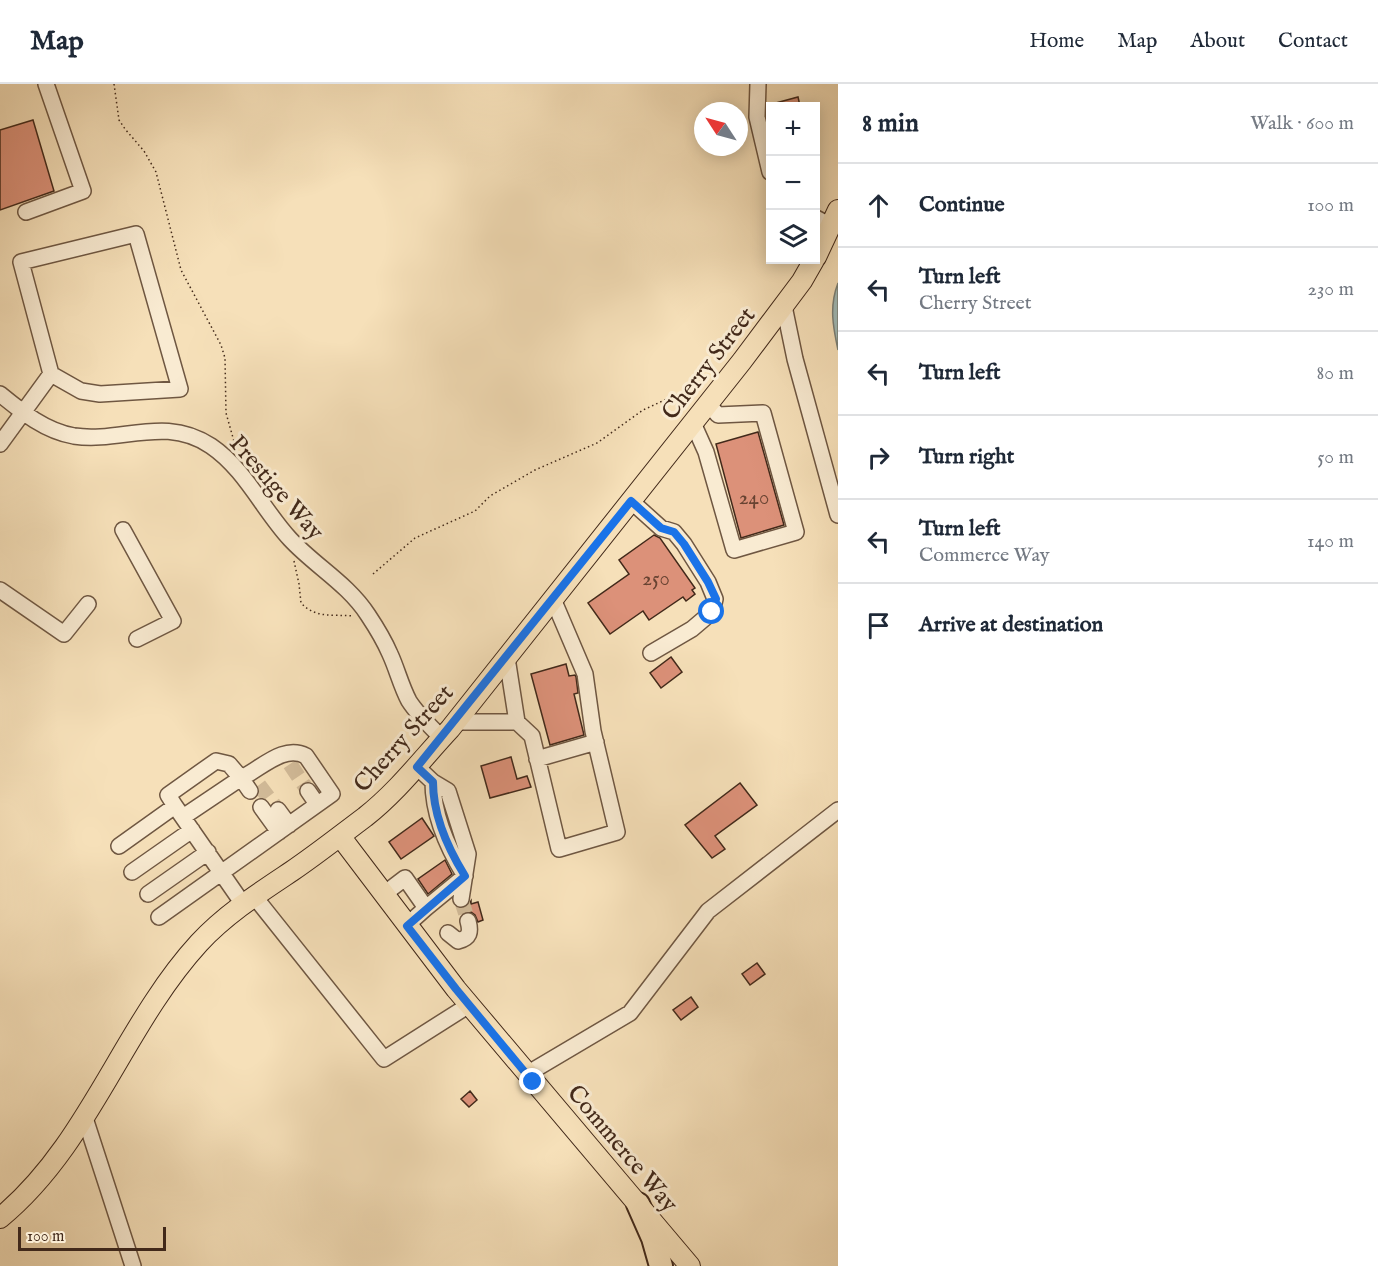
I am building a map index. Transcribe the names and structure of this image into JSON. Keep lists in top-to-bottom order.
{
  "streets": {
    "main road": ["Cherry Street", "Commerce Way"],
    "street": ["Prestige Way"]
  },
  "crossings": [
    ["Cherry Street", "Prestige Way"],
    ["Cherry Street", "Commerce Way"]
  ],
  "house_numbers": ["240", "250"],
  "scale_bar": "100 m",
  "north": "top left",
  "page": {
    "header": "Map",
    "nav": [
      "Home",
      "Map",
      "About",
      "Contact"
    ],
    "heading": ["8 min", "Walk · 600 m"],
    "map_buttons": ["+", "−"],
    "list": [
      ["Continue", "100 m"],
      ["Turn left", "Cherry Street", "230 m"],
      ["Turn left", "80 m"],
      ["Turn right", "50 m"],
      ["Turn left", "Commerce Way", "140 m"],
      "Arrive at destination"
    ],
    "scale": "100 m"
  }
}
